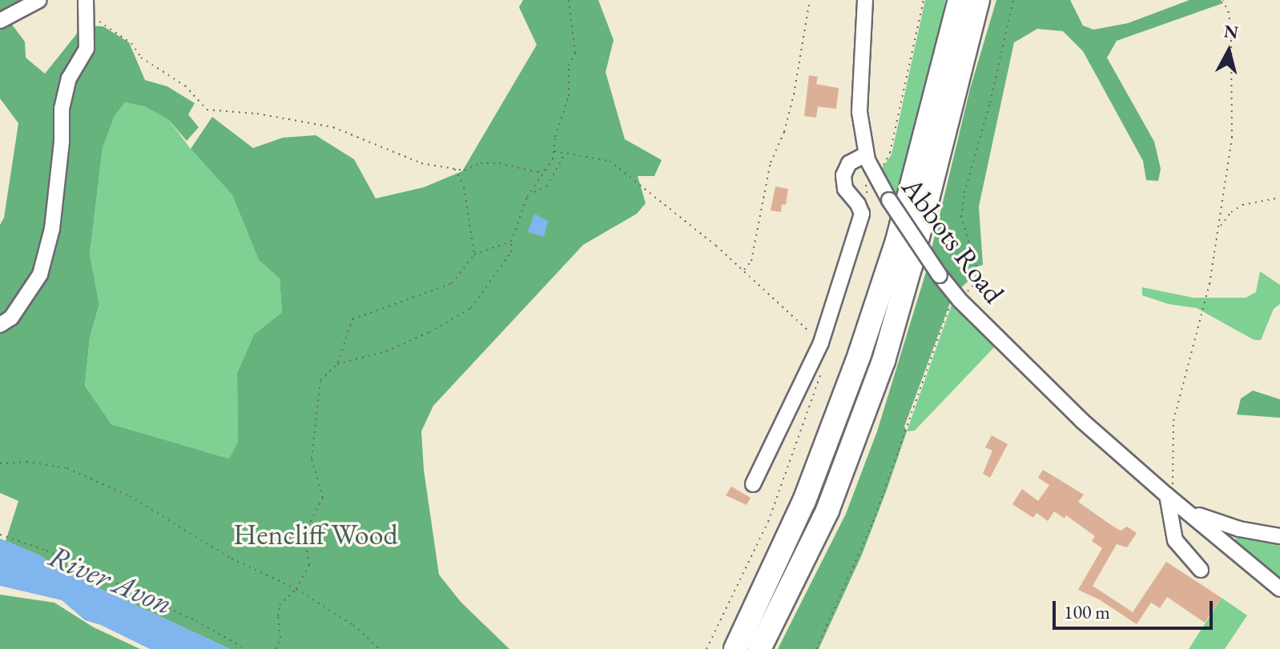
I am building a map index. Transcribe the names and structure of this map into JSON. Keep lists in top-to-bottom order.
{
  "streets": {
    "street": ["Abbots Road"]
  },
  "water": ["River Avon"],
  "parks": ["Hencliff Wood"],
  "scale_bar": "100 m",
  "north": "top"
}
